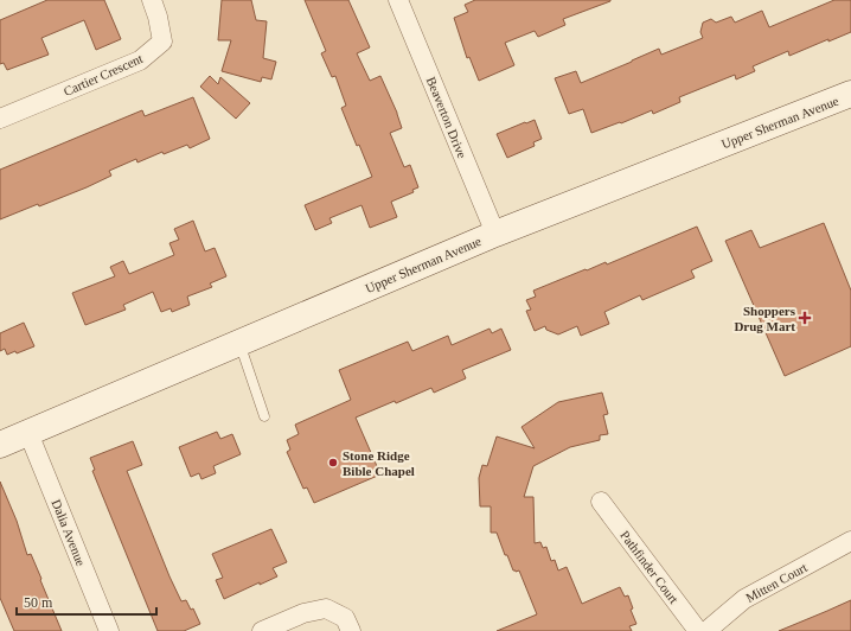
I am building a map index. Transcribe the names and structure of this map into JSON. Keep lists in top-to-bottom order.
{
  "streets": {
    "main road": ["Upper Sherman Avenue"],
    "street": [
      "Cartier Crescent",
      "Beaverton Drive",
      "Dalia Avenue",
      "Pathfinder Court",
      "Mitten Court"
    ]
  },
  "crossings": [
    ["Beaverton Drive", "Upper Sherman Avenue"],
    ["Upper Sherman Avenue", "Dalia Avenue"]
  ],
  "places": {
    "health": ["Shoppers Drug Mart"],
    "other": ["Stone Ridge Bible Chapel"]
  },
  "scale_bar": "50 m"
}
